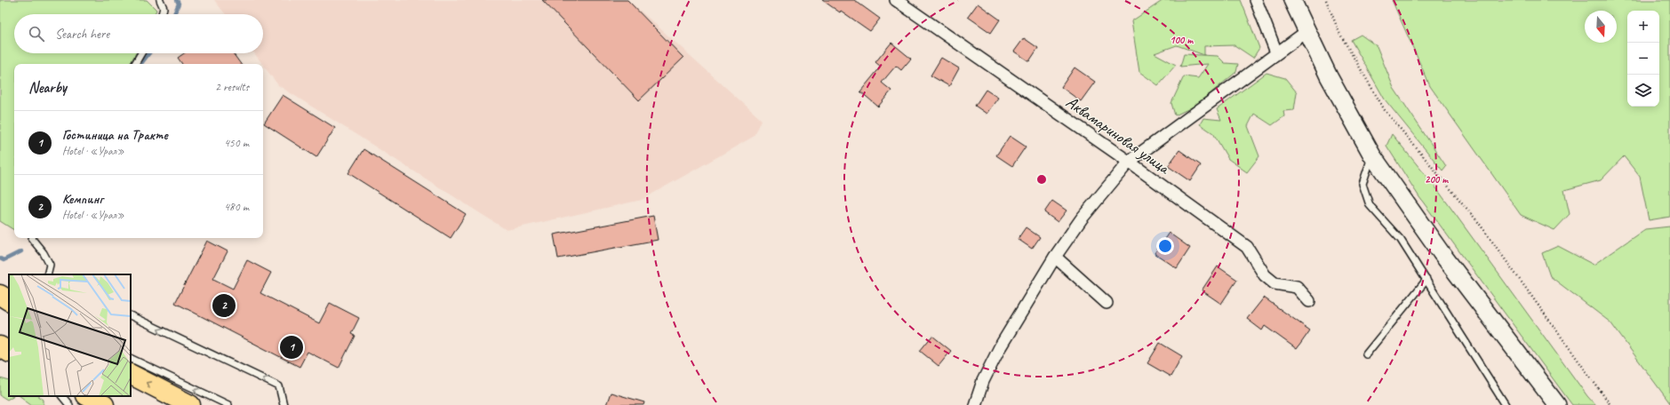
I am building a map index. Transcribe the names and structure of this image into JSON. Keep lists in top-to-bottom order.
{
  "streets": {
    "street": ["Аквамариновая улица"]
  },
  "north": "bottom",
  "page": {
    "map_buttons": ["+", "−"],
    "search": "Search here",
    "heading": ["Nearby", "2 results"],
    "list": [
      {
        "mark": "1",
        "name": "Гостиница на Тракте",
        "note": "Hotel · «Урал»",
        "value": "450 m"
      },
      {
        "mark": "2",
        "name": "Кемпинг",
        "note": "Hotel · «Урал»",
        "value": "480 m"
      }
    ],
    "pins": ["2", "1"]
  },
  "rings": ["100 m", "200 m"]
}
